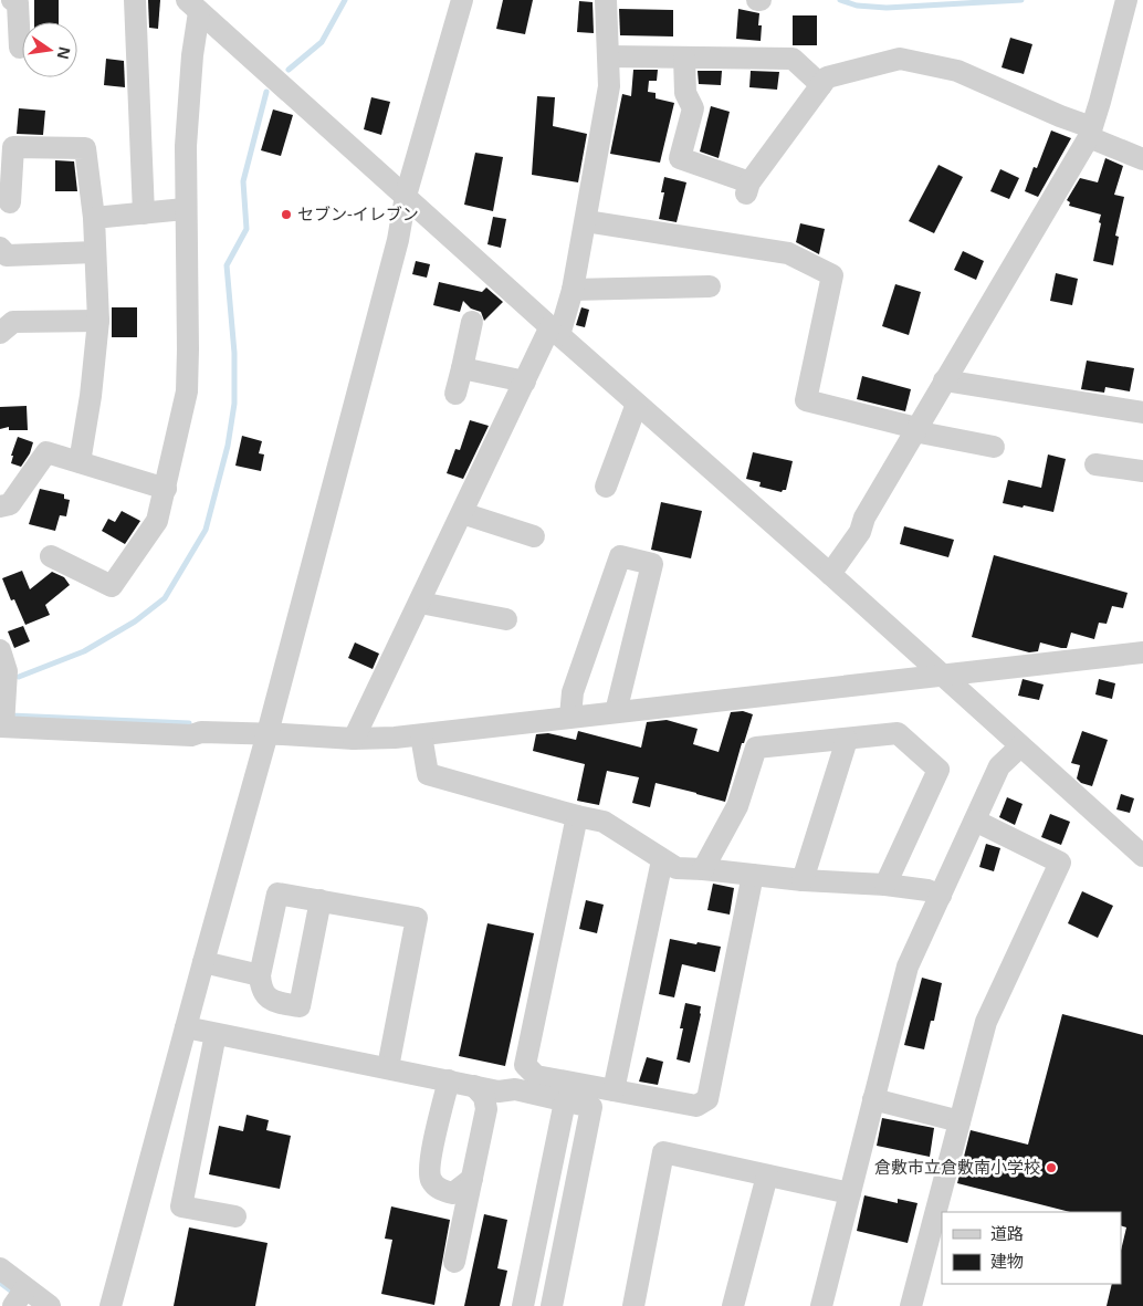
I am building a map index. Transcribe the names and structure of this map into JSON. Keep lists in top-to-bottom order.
{
  "places": ["セブン-イレブン", "倉敷市立倉敷南小学校"],
  "legend": ["道路", "建物"],
  "north": "right"
}
